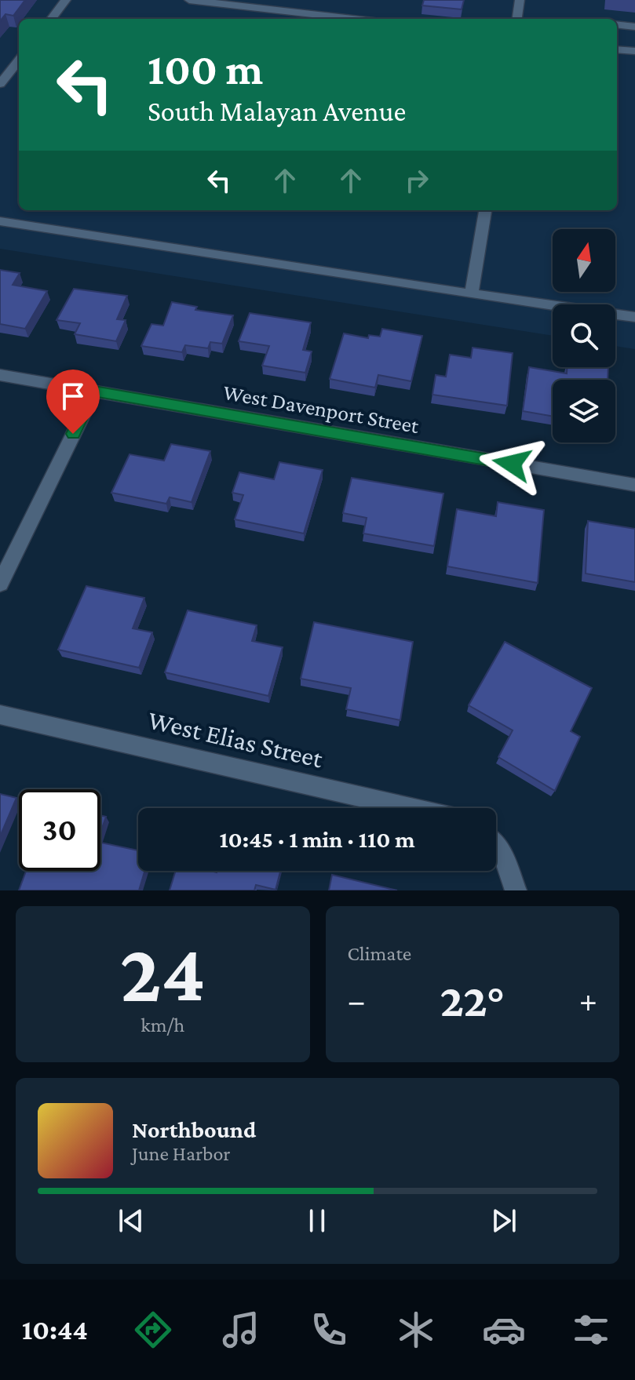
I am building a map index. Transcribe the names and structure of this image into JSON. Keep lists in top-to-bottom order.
{
  "streets": {
    "street": ["West Davenport Street", "West Elias Street"]
  },
  "north": "top",
  "page": {
    "turn": ["100 m", "South Malayan Avenue"],
    "limit": "30",
    "trip": "10:45 · 1 min · 110 m",
    "tile": [
      ["24", "km/h"],
      "Climate"
    ],
    "heat": ["−", "22°", "+"],
    "song": ["Northbound", "June Harbor"],
    "tabs": "10:44"
  }
}
